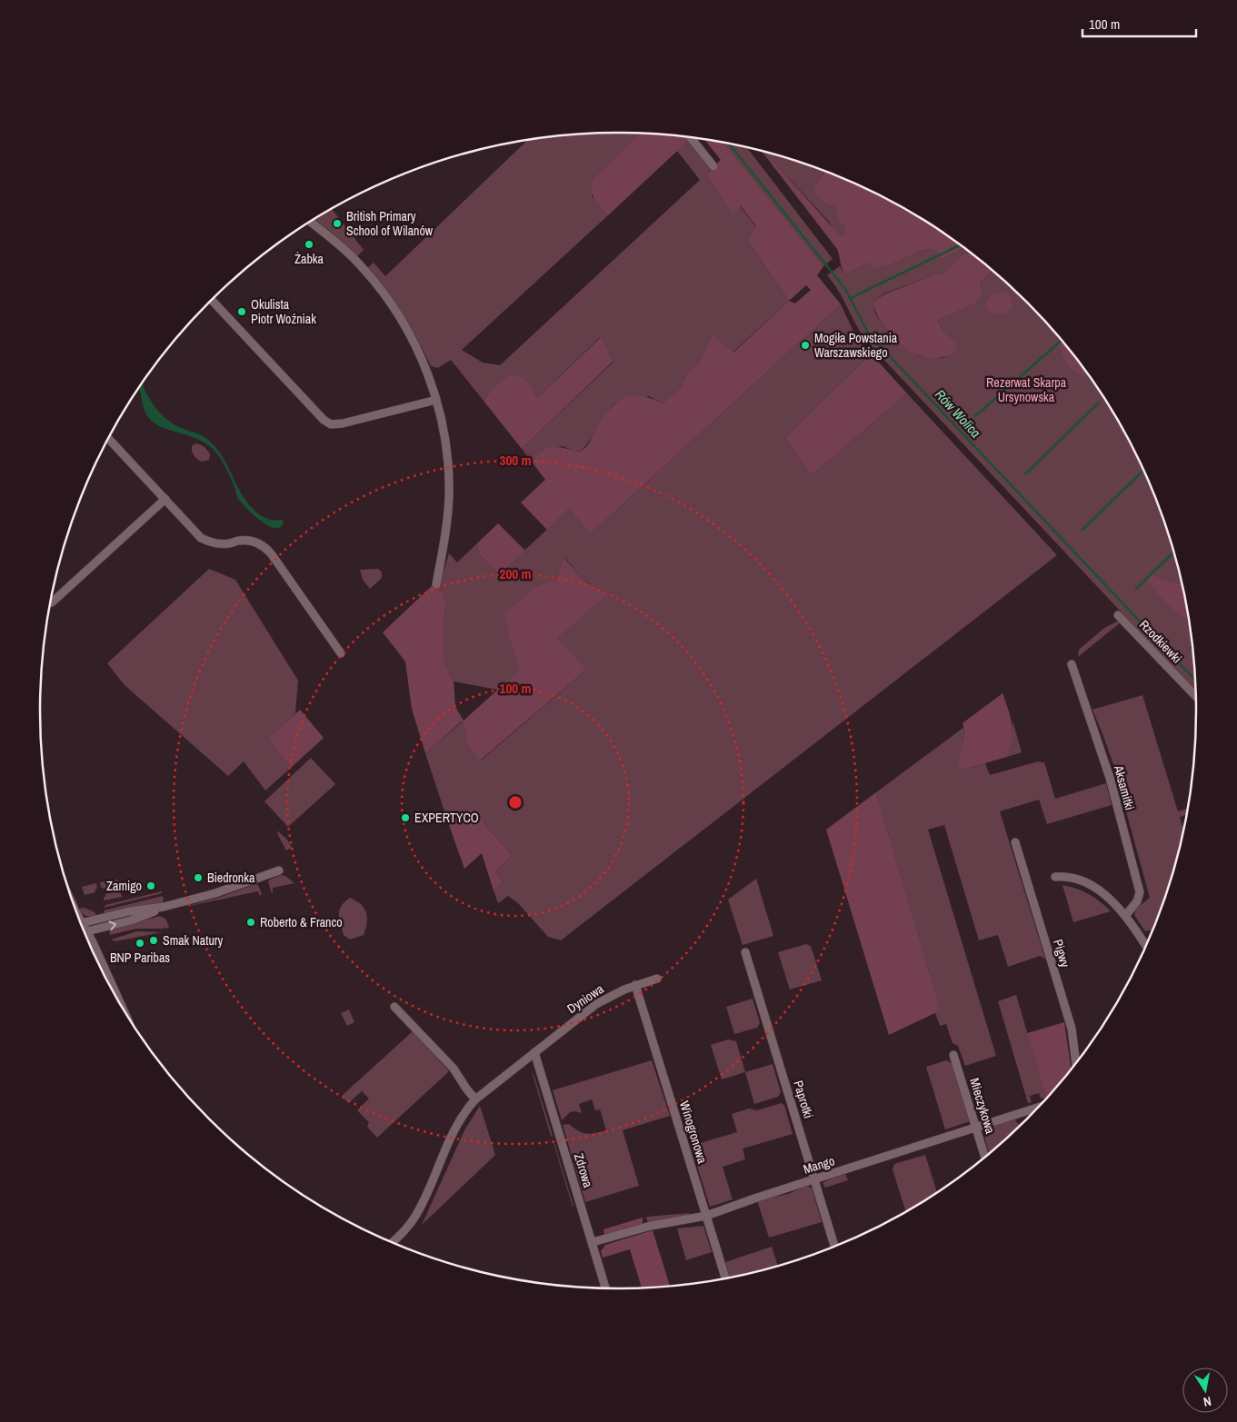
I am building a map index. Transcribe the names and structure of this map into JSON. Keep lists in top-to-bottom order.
{
  "streets": {
    "street": [
      "Rzodkiewki",
      "Aksamitki",
      "Pigwy",
      "Dyniowa",
      "Paprotki",
      "Mieczykowa",
      "Winogronowa",
      "Mango",
      "Zdrowa"
    ]
  },
  "crossings": [
    ["Dyniowa", "Winogronowa"],
    ["Dyniowa", "Zdrowa"],
    ["Paprotki", "Mango"],
    ["Mieczykowa", "Mango"],
    ["Winogronowa", "Mango"],
    ["Mango", "Zdrowa"]
  ],
  "water": ["Rów Wolica"],
  "parks": ["Rezerwat Skarpa Ursynowska"],
  "places": [
    "British Primary School of Wilanów",
    "Żabka",
    "Okulista Piotr Woźniak",
    "Mogiła Powstania Warszawskiego",
    "EXPERTYCO",
    "Biedronka",
    "Zamigo",
    "Roberto & Franco",
    "Smak Natury",
    "BNP Paribas"
  ],
  "scale_bar": "100 m",
  "north": "bottom",
  "rings": ["300 m", "200 m", "100 m"]
}
